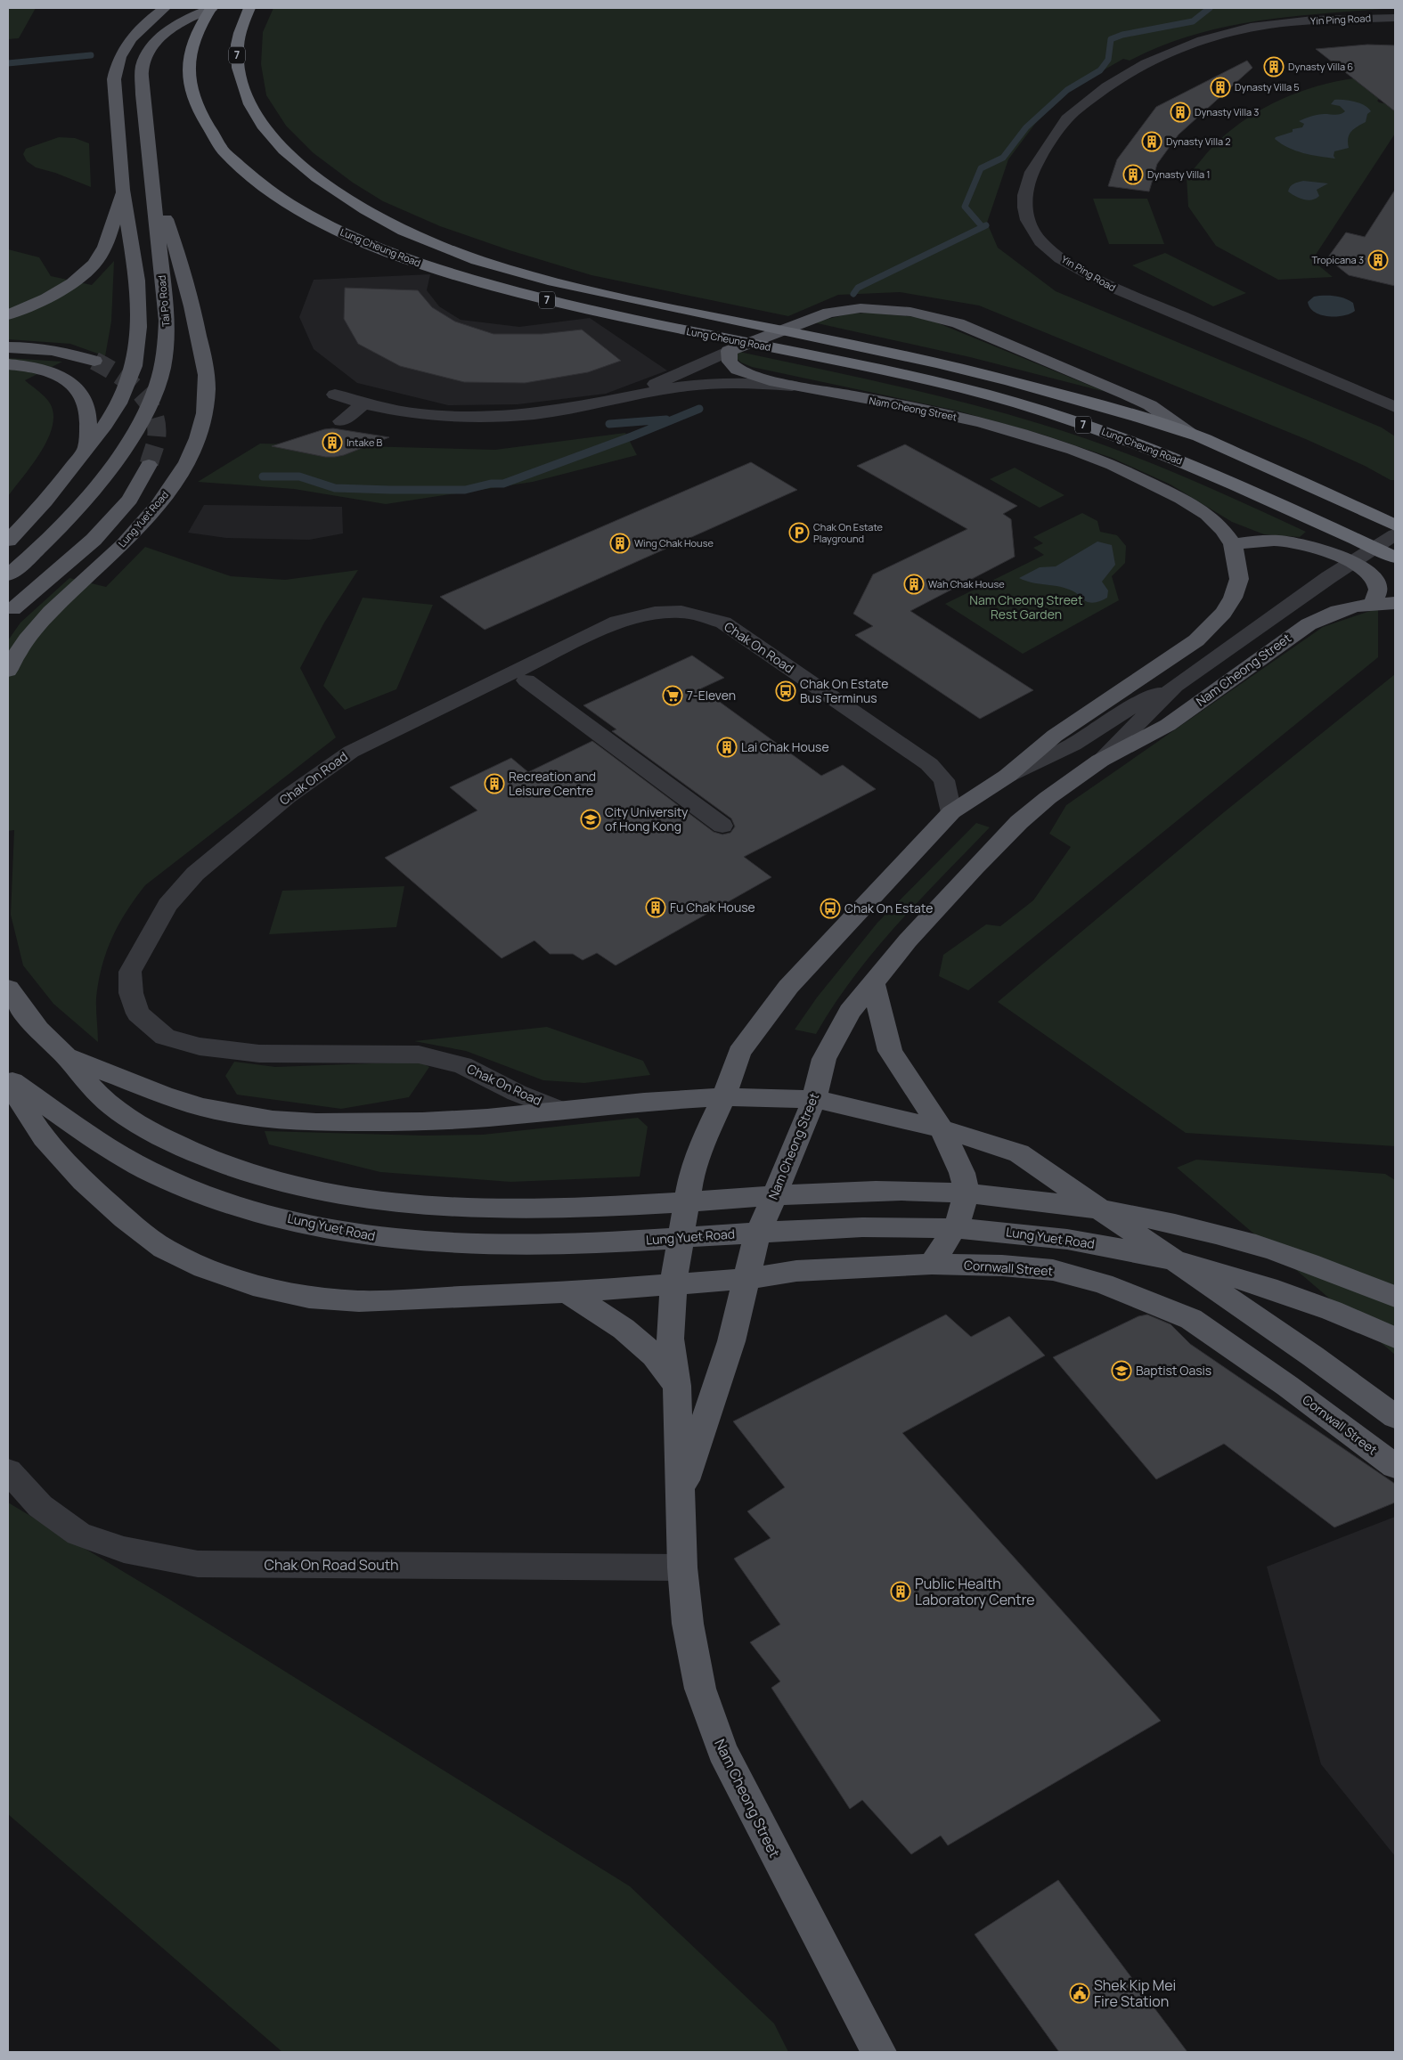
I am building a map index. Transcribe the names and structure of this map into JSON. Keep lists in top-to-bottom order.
{
  "streets": {
    "highway": ["7", "Lung Cheung Road"],
    "main road": [
      "Tai Po Road",
      "Nam Cheong Street",
      "Lung Yuet Road",
      "Cornwall Street"
    ],
    "street": ["Yin Ping Road", "Chak On Road", "Chak On Road South"]
  },
  "crossings": [
    ["Lung Cheung Road", "Tai Po Road"],
    ["Lung Cheung Road", "Nam Cheong Street"],
    ["Tai Po Road", "Lung Yuet Road"],
    ["Nam Cheong Street", "Lung Yuet Road"],
    ["Nam Cheong Street", "Chak On Road"],
    ["Nam Cheong Street", "Cornwall Street"],
    ["Nam Cheong Street", "Chak On Road South"],
    ["Lung Yuet Road", "Cornwall Street"]
  ],
  "parks": ["Nam Cheong Street Rest Garden"],
  "places": {
    "building": [
      "Dynasty Villa 6",
      "Dynasty Villa 5",
      "Dynasty Villa 3",
      "Dynasty Villa 2",
      "Dynasty Villa 1",
      "Tropicana 3",
      "Intake B",
      "Wing Chak House",
      "Wah Chak House",
      "Lai Chak House",
      "Recreation and Leisure Centre",
      "Fu Chak House",
      "Public Health Laboratory Centre"
    ],
    "parking": ["Chak On Estate Playground"],
    "bus stop": ["Chak On Estate Bus Terminus", "Chak On Estate"],
    "supermarket": ["7-Eleven"],
    "school or university": ["City University of Hong Kong", "Baptist Oasis"],
    "public building": ["Shek Kip Mei Fire Station"]
  }
}
